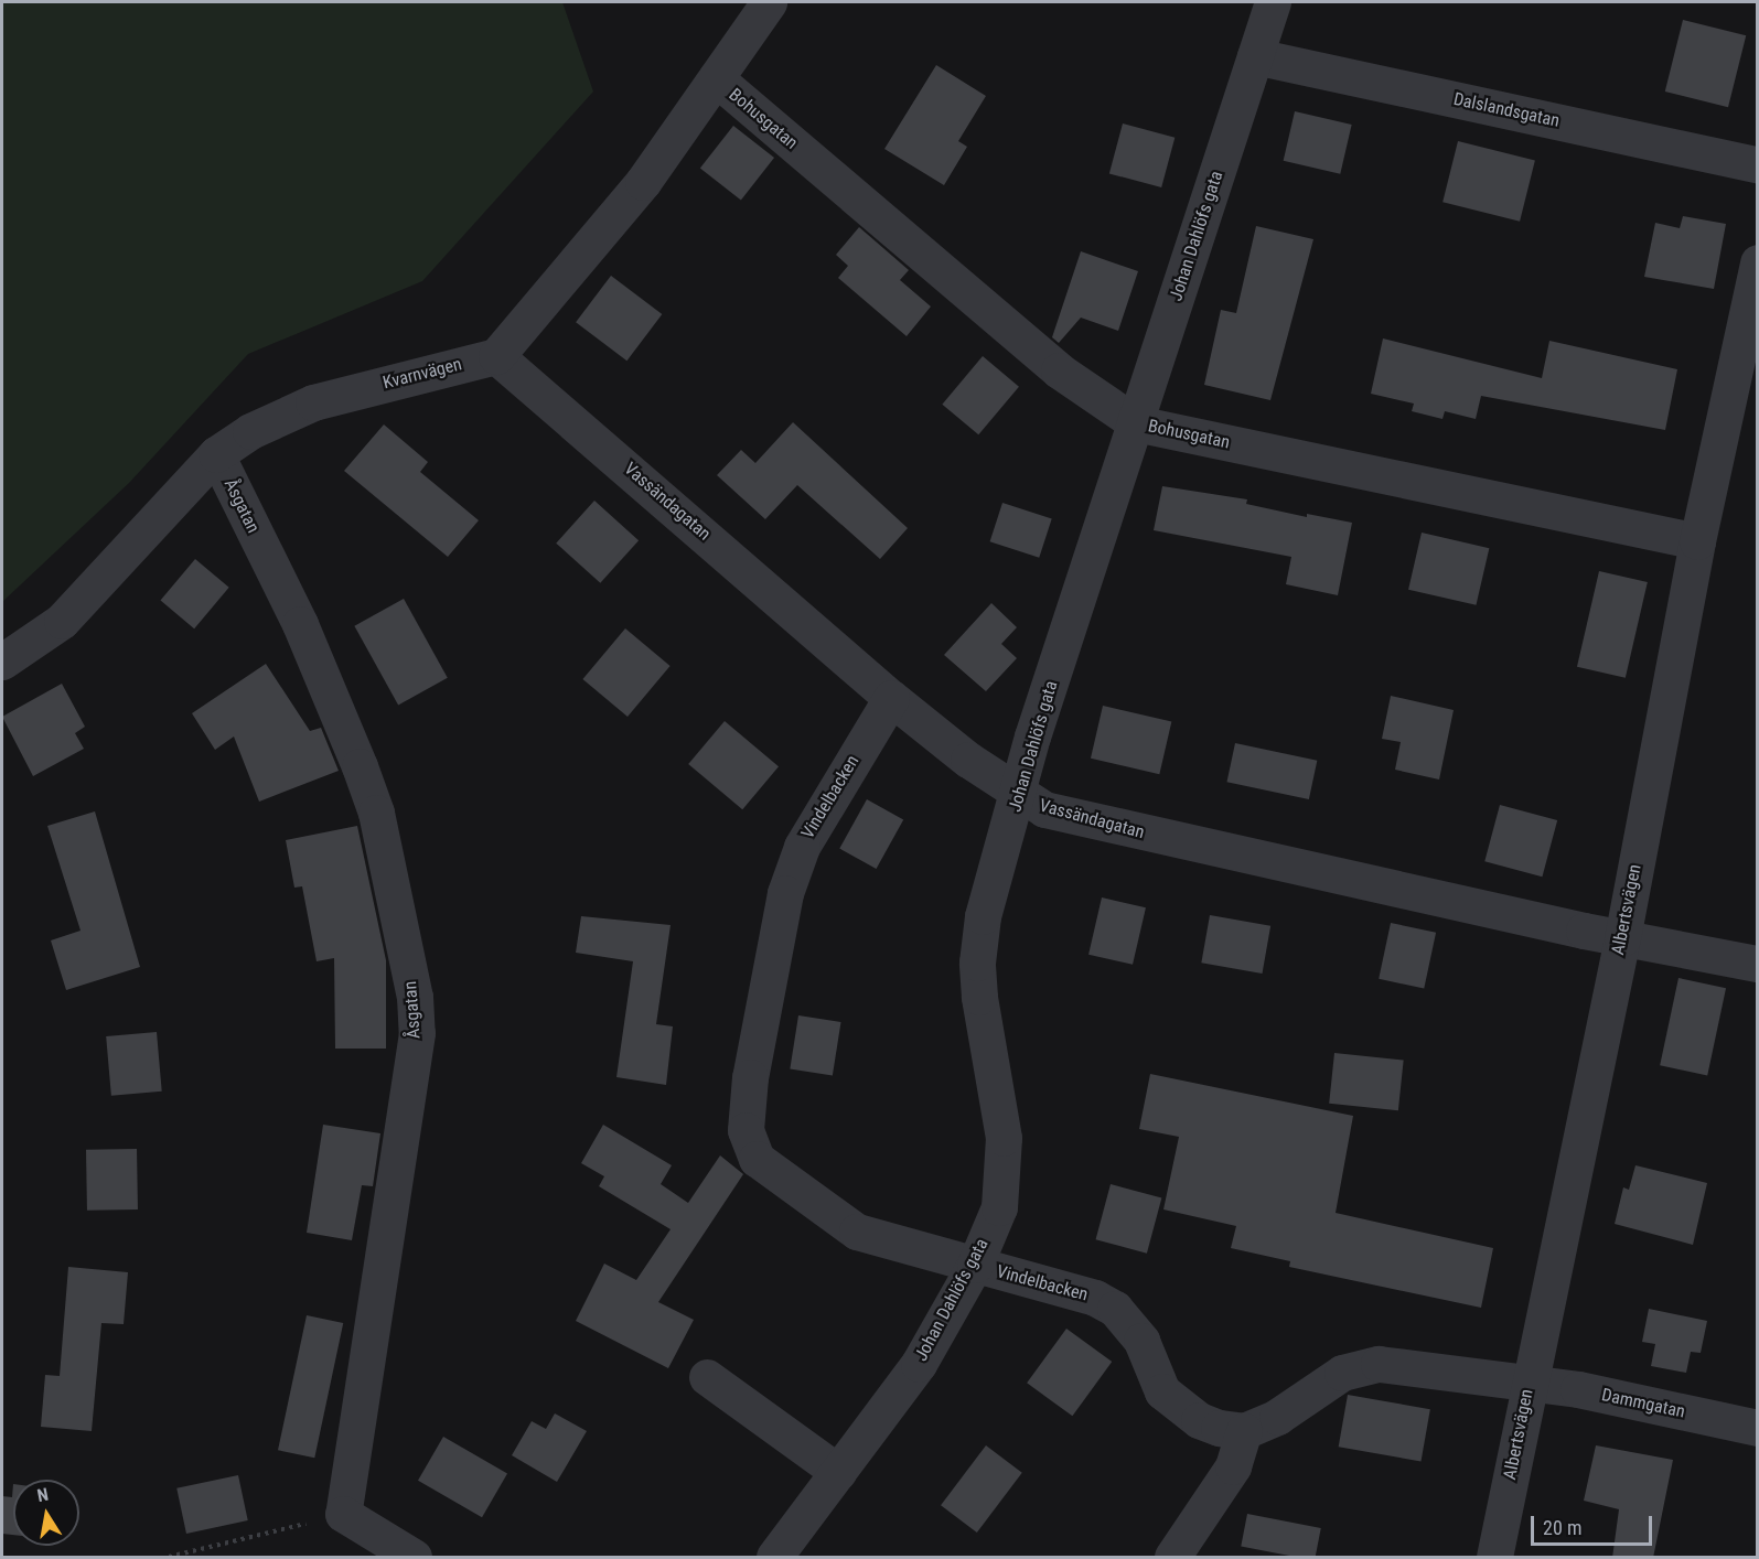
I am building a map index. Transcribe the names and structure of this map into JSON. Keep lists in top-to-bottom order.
{
  "streets": {
    "street": [
      "Dalslandsgatan",
      "Bohusgatan",
      "Johan Dahlöfs gata",
      "Kvarnvägen",
      "Vassändagatan",
      "Åsgatan",
      "Vindelbacken",
      "Albertsvägen",
      "Dammgatan"
    ]
  },
  "crossings": [
    ["Dalslandsgatan", "Johan Dahlöfs gata"],
    ["Bohusgatan", "Johan Dahlöfs gata"],
    ["Bohusgatan", "Albertsvägen"],
    ["Johan Dahlöfs gata", "Vassändagatan"],
    ["Johan Dahlöfs gata", "Vindelbacken"],
    ["Kvarnvägen", "Vassändagatan"],
    ["Kvarnvägen", "Åsgatan"],
    ["Vassändagatan", "Vindelbacken"],
    ["Vassändagatan", "Albertsvägen"],
    ["Albertsvägen", "Dammgatan"]
  ],
  "scale_bar": "20 m",
  "north": "top"
}
